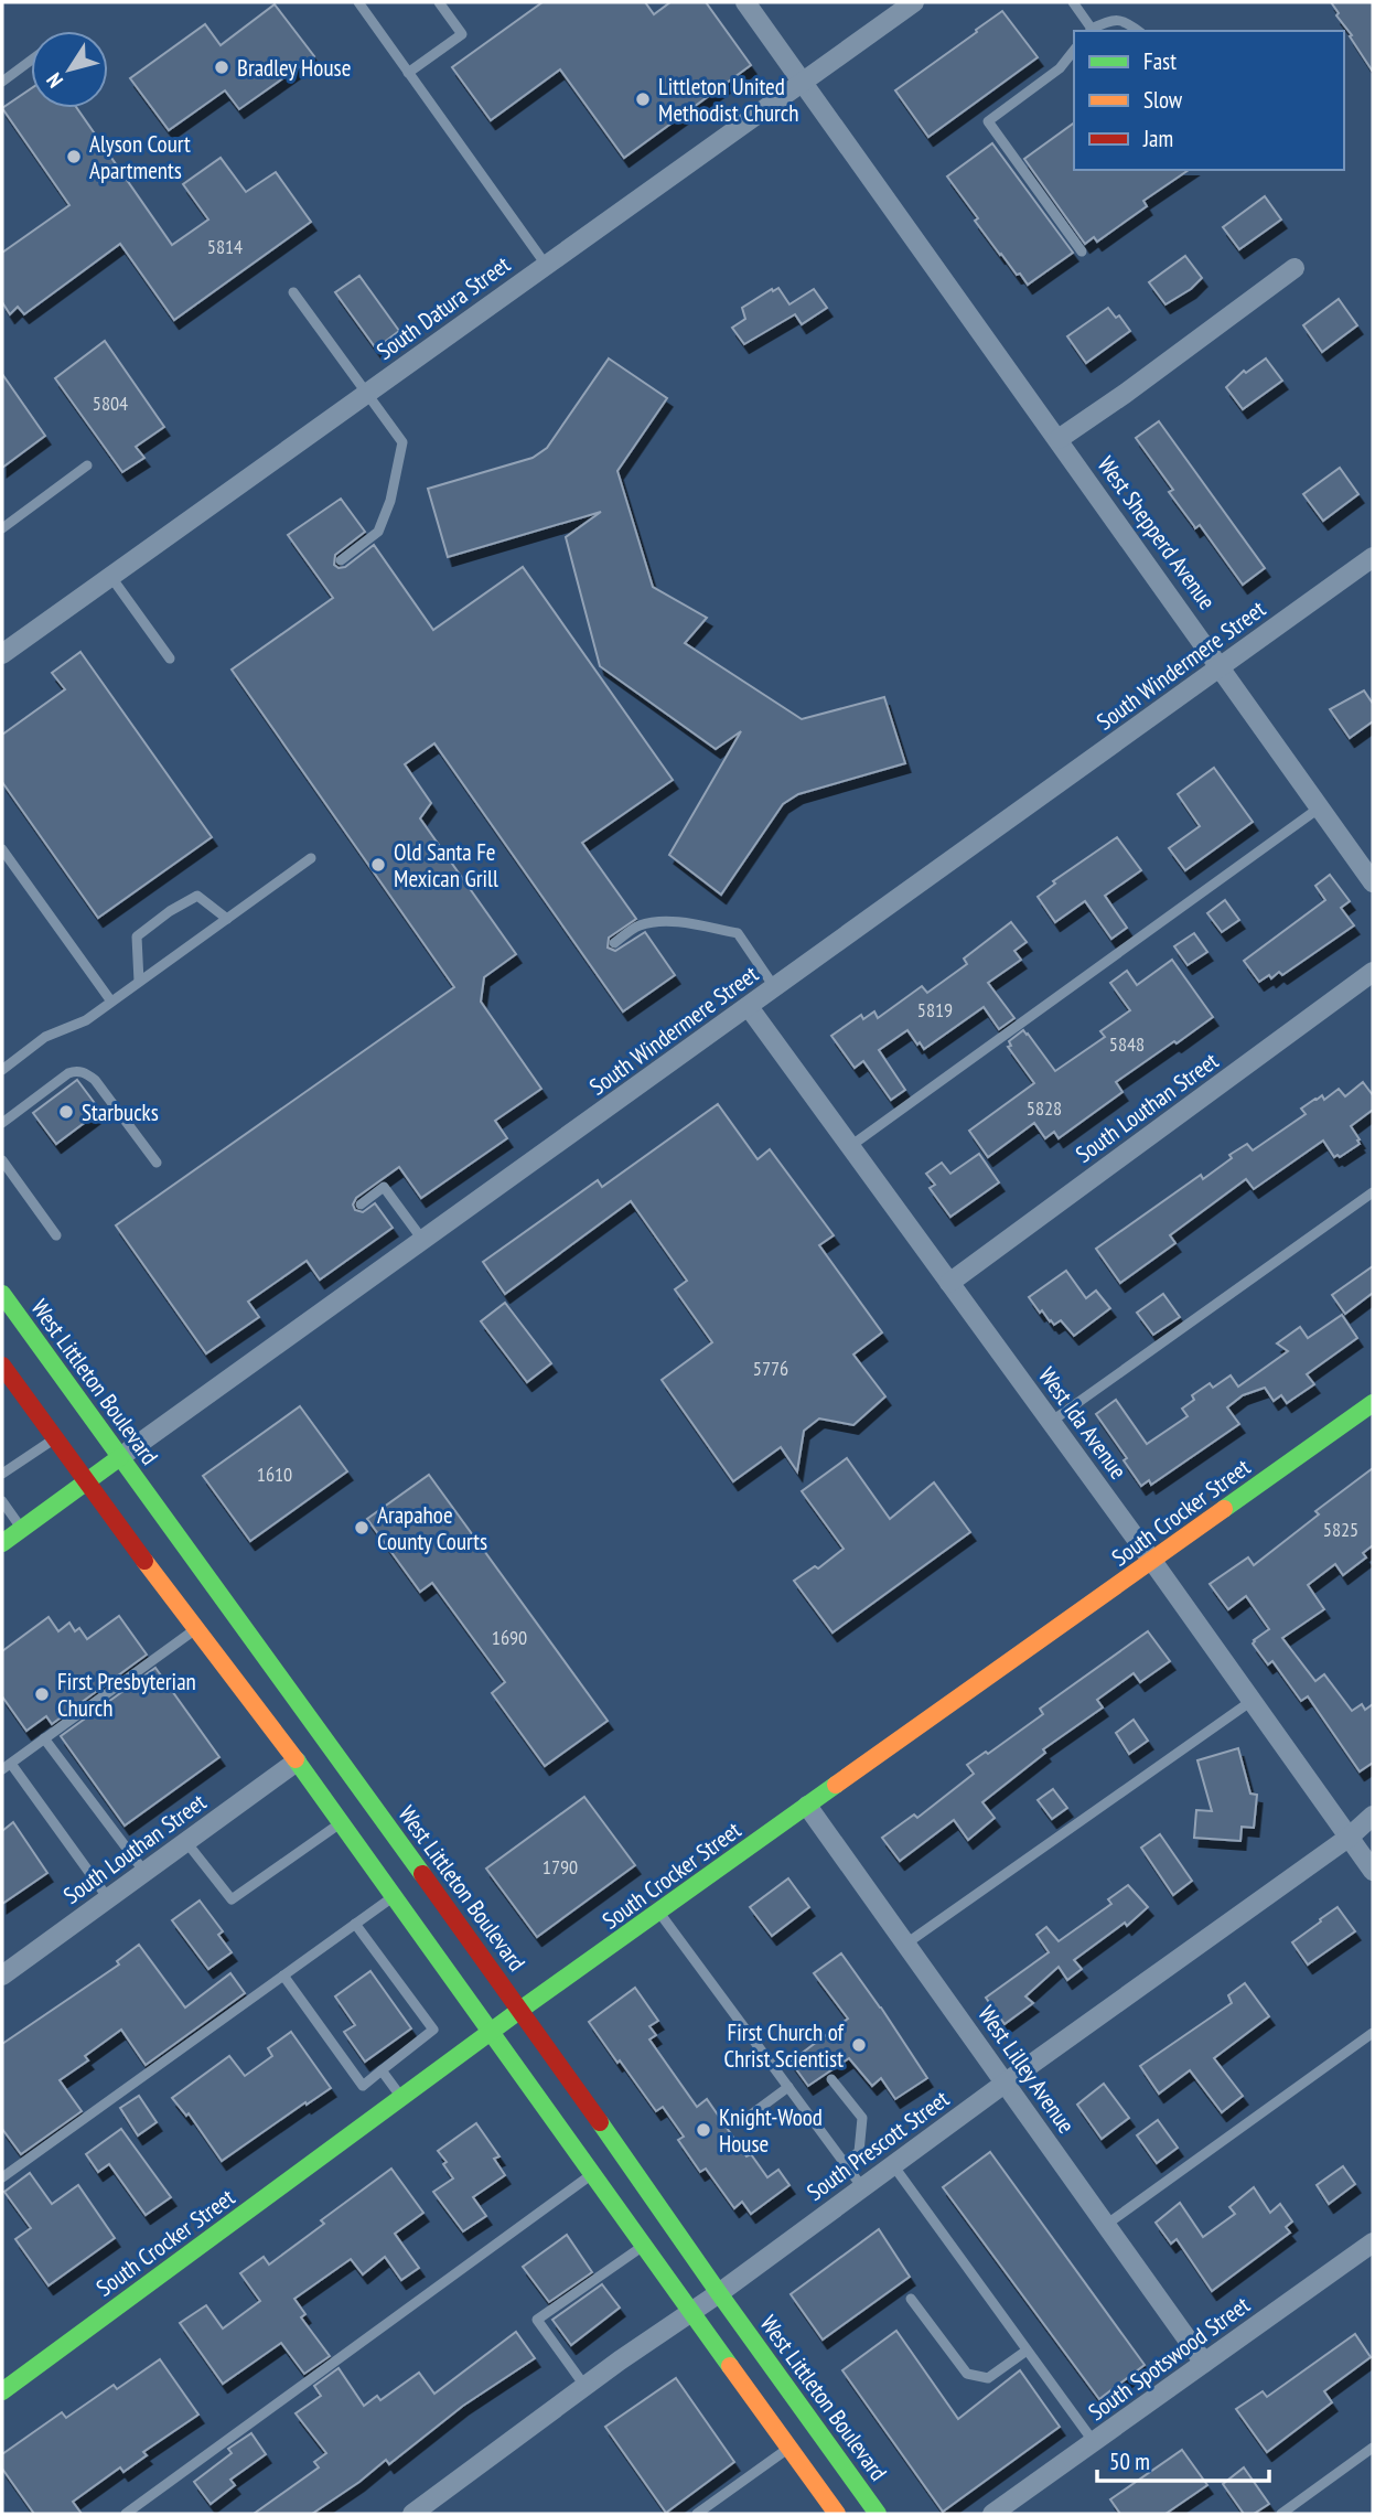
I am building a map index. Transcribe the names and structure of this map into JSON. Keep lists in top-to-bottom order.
{
  "streets": {
    "main road": ["South Windermere Street", "West Littleton Boulevard", "South Crocker Street"],
    "street": [
      "South Datura Street",
      "West Shepperd Avenue",
      "South Louthan Street",
      "West Ida Avenue",
      "West Lilley Avenue",
      "South Prescott Street",
      "South Spotswood Street"
    ]
  },
  "crossings": [
    ["South Datura Street", "West Shepperd Avenue"],
    ["West Shepperd Avenue", "South Windermere Street"],
    ["South Windermere Street", "West Littleton Boulevard"],
    ["South Windermere Street", "West Ida Avenue"],
    ["South Louthan Street", "West Ida Avenue"],
    ["West Littleton Boulevard", "South Crocker Street"],
    ["West Littleton Boulevard", "South Prescott Street"],
    ["West Ida Avenue", "South Crocker Street"],
    ["West Ida Avenue", "South Prescott Street"],
    ["South Crocker Street", "West Lilley Avenue"],
    ["West Lilley Avenue", "South Prescott Street"],
    ["West Lilley Avenue", "South Spotswood Street"]
  ],
  "places": [
    "Bradley House",
    "Littleton United Methodist Church",
    "Alyson Court Apartments",
    "Old Santa Fe Mexican Grill",
    "Starbucks",
    "Arapahoe County Courts",
    "First Presbyterian Church",
    "First Church of Christ Scientist",
    "Knight-Wood House"
  ],
  "house_numbers": [
    "5814",
    "5804",
    "5819",
    "5848",
    "5828",
    "5776",
    "1610",
    "5825",
    "1690",
    "1790"
  ],
  "legend": ["Fast", "Slow", "Jam"],
  "scale_bar": "50 m",
  "north": "bottom left"
}
